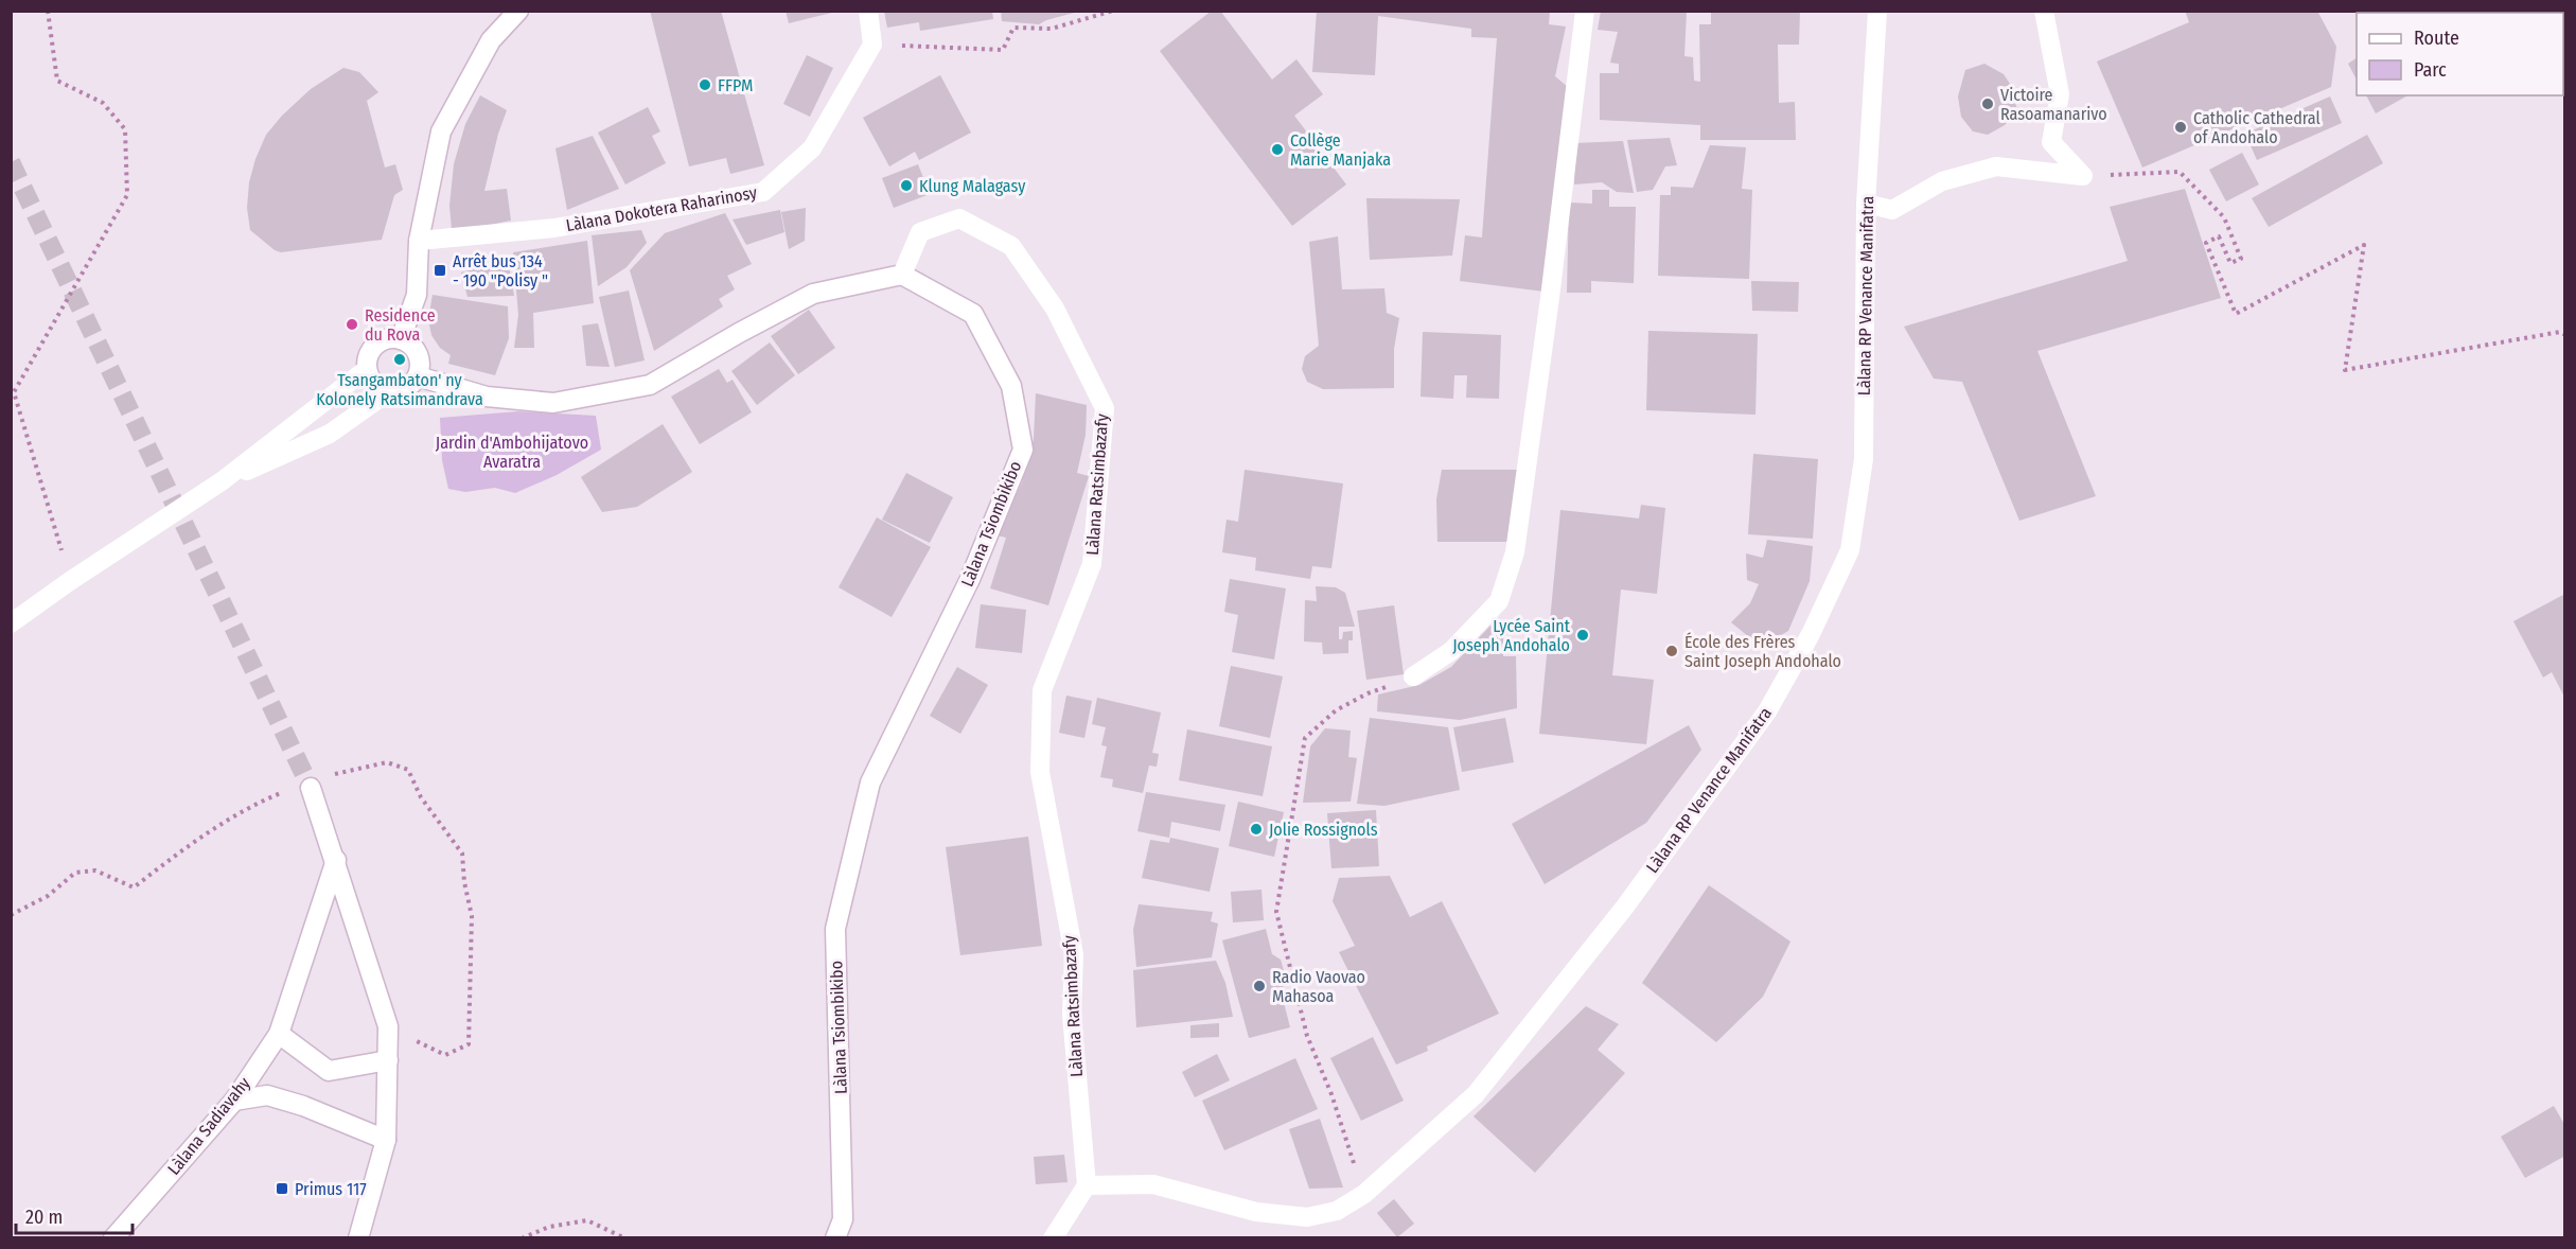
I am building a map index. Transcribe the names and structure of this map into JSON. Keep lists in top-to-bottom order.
{
  "streets": {
    "street": [
      "Làlana Dokotera Raharinosy",
      "Làlana RP Venance Manifatra",
      "Làlana Ratsimbazafy",
      "Làlana Tsiombikibo",
      "Làlana Sadiavahy"
    ]
  },
  "crossings": [
    ["Làlana RP Venance Manifatra", "Làlana Ratsimbazafy"],
    ["Làlana Ratsimbazafy", "Làlana Tsiombikibo"]
  ],
  "parks": ["Jardin d'Ambohijatovo Avaratra"],
  "places": {
    "other": [
      "FFPM",
      "Victoire Rasoamanarivo",
      "Catholic Cathedral of Andohalo",
      "Collège Marie Manjaka",
      "Klung Malagasy",
      "Residence du Rova",
      "Tsangambaton' ny Kolonely Ratsimandrava",
      "Lycée Saint Joseph Andohalo",
      "École des Frères Saint Joseph Andohalo",
      "Jolie Rossignols",
      "Radio Vaovao Mahasoa"
    ],
    "transit": ["Arrêt bus 134 - 190 \"Polisy \"", "Primus 117"]
  },
  "legend": ["Route", "Parc"],
  "scale_bar": "20 m"
}
